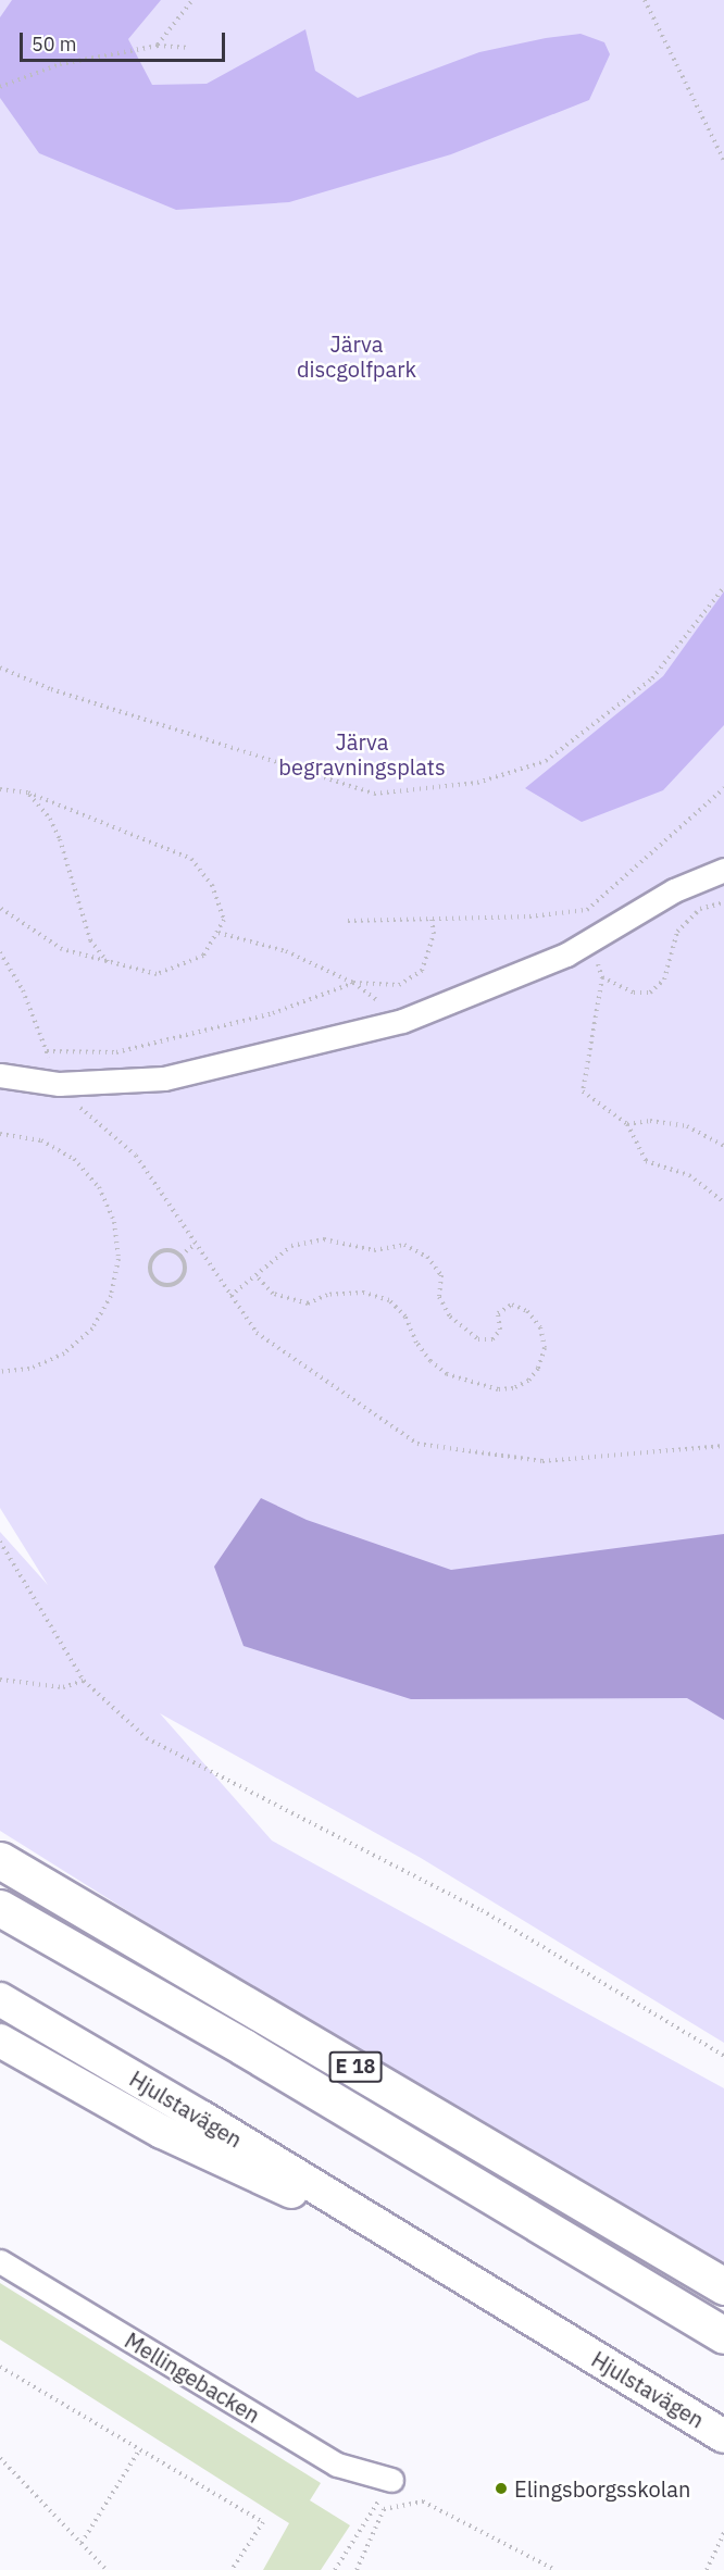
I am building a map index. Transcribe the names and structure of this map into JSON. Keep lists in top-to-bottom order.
{
  "streets": {
    "highway": ["E 18"],
    "main road": ["Hjulstavägen"],
    "street": ["Mellingebacken"]
  },
  "parks": ["Järva discgolfpark", "Järva begravningsplats"],
  "places": ["Elingsborgsskolan"],
  "scale_bar": "50 m"
}
